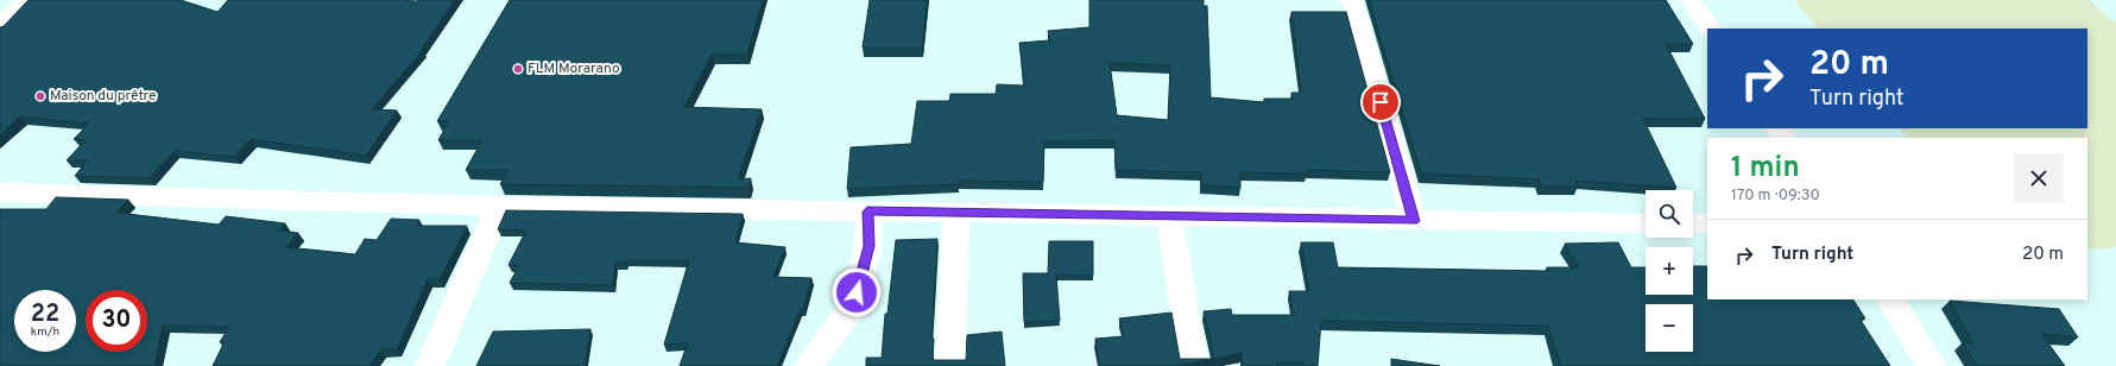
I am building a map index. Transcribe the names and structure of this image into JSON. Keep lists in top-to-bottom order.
{
  "places": ["FLM Morarano", "Maison du prêtre"],
  "page": {
    "turn": ["20 m", "Turn right"],
    "heading": ["1 min", "170 m · 09:30"],
    "map_buttons": ["+", "−"],
    "list": [
      {
        "name": "Turn right",
        "value": "20 m"
      }
    ],
    "speed": "22 km/h",
    "limit": "30"
  }
}
